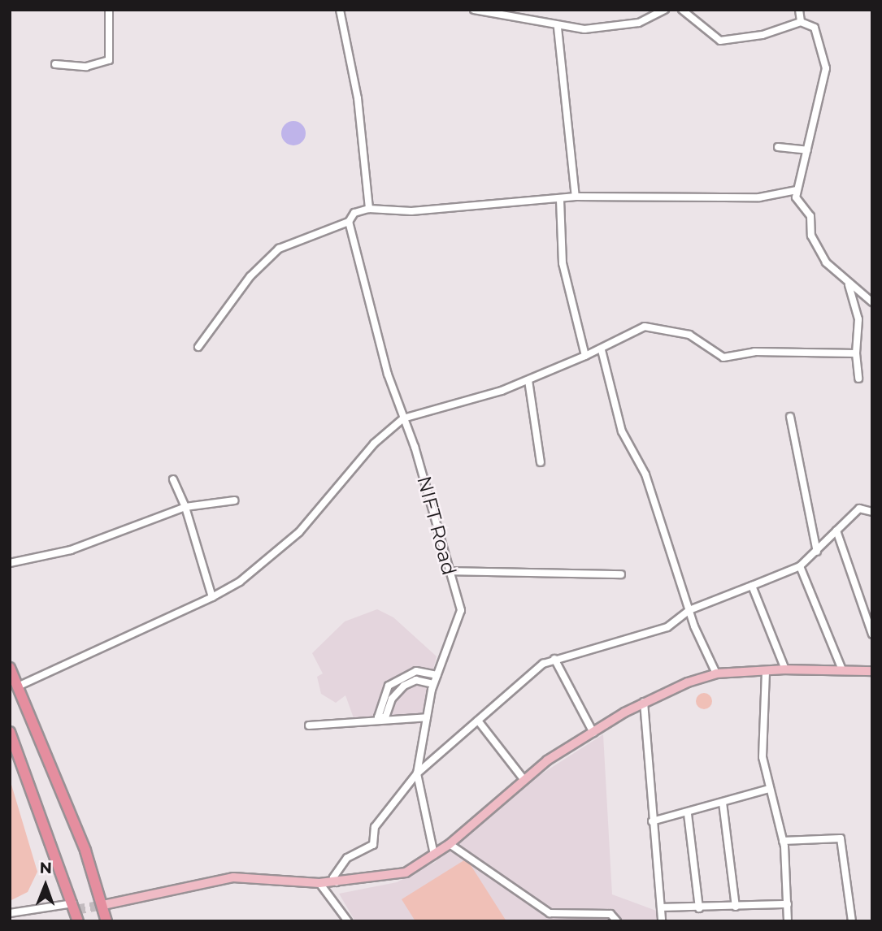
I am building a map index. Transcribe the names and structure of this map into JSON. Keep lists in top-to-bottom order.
{
  "streets": {
    "street": ["NIFT Road"]
  },
  "north": "top"
}
